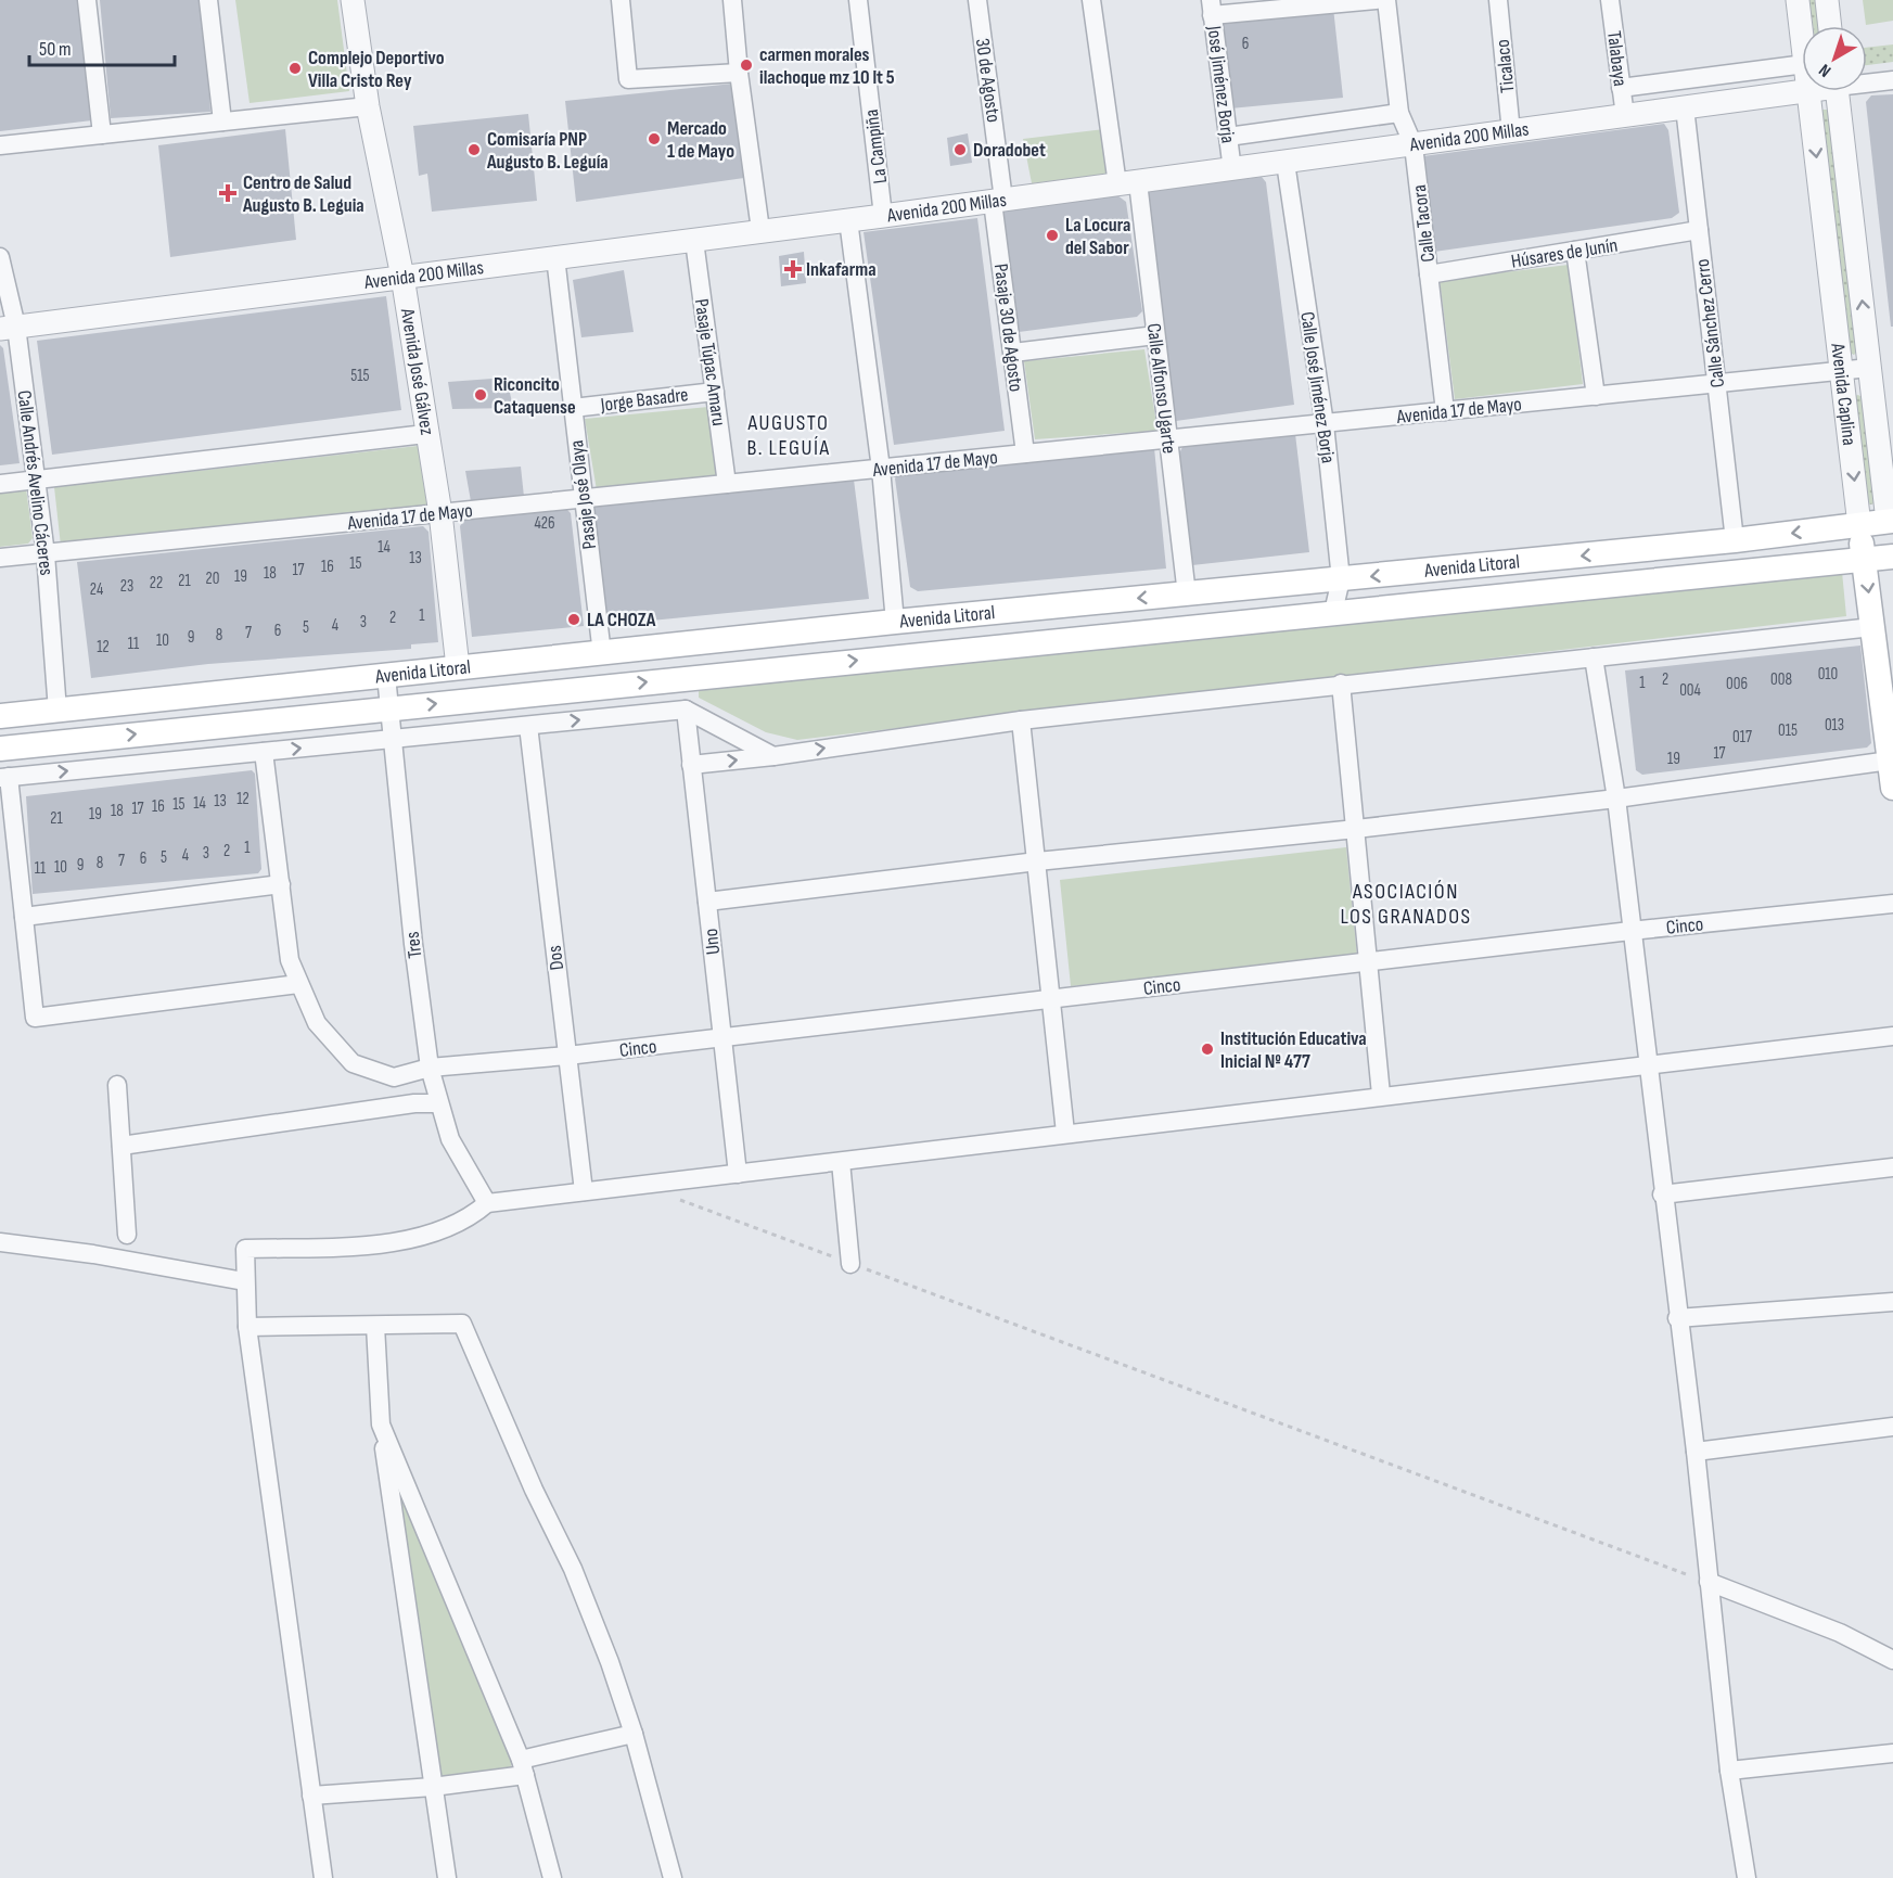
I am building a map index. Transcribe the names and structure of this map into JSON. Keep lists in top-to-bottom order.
{
  "streets": {
    "main road": ["Avenida Caplina", "Avenida Litoral"],
    "street": [
      "Talabaya",
      "Ticalaco",
      "30 de Agosto",
      "José Jiménez Borja",
      "Avenida 200 Millas",
      "La Campiña",
      "Calle Tacora",
      "Húsares de Junín",
      "Calle Sánchez Cerro",
      "Pasaje 30 de Agosto",
      "Pasaje Túpac Amaru",
      "Avenida José Gálvez",
      "Calle José Jiménez Borja",
      "Calle Alfonso Ugarte",
      "Jorge Basadre",
      "Avenida 17 de Mayo",
      "Calle Andrés Avelino Cáceres",
      "Pasaje José Olaya",
      "Cinco",
      "Uno",
      "Tres",
      "Dos"
    ]
  },
  "crossings": [
    ["Talabaya", "Avenida 200 Millas"],
    ["Ticalaco", "Avenida 200 Millas"],
    ["30 de Agosto", "Avenida 200 Millas"],
    ["30 de Agosto", "Pasaje 30 de Agosto"],
    ["José Jiménez Borja", "Avenida 200 Millas"],
    ["Avenida 200 Millas", "La Campiña"],
    ["Avenida 200 Millas", "Calle Tacora"],
    ["Avenida 200 Millas", "Calle Sánchez Cerro"],
    ["Avenida 200 Millas", "Pasaje 30 de Agosto"],
    ["Avenida 200 Millas", "Pasaje Túpac Amaru"],
    ["Avenida 200 Millas", "Avenida José Gálvez"],
    ["Avenida 200 Millas", "Calle José Jiménez Borja"],
    ["Avenida 200 Millas", "Calle Alfonso Ugarte"],
    ["Avenida 200 Millas", "Calle Andrés Avelino Cáceres"],
    ["Avenida 200 Millas", "Pasaje José Olaya"],
    ["Calle Tacora", "Húsares de Junín"],
    ["Calle Tacora", "Avenida 17 de Mayo"],
    ["Húsares de Junín", "Calle Sánchez Cerro"],
    ["Calle Sánchez Cerro", "Avenida 17 de Mayo"],
    ["Calle Sánchez Cerro", "Avenida Litoral"],
    ["Pasaje 30 de Agosto", "Avenida 17 de Mayo"],
    ["Pasaje Túpac Amaru", "Jorge Basadre"],
    ["Pasaje Túpac Amaru", "Avenida 17 de Mayo"],
    ["Avenida José Gálvez", "Avenida 17 de Mayo"],
    ["Avenida José Gálvez", "Avenida Litoral"],
    ["Calle José Jiménez Borja", "Avenida 17 de Mayo"],
    ["Calle José Jiménez Borja", "Avenida Litoral"],
    ["Calle Alfonso Ugarte", "Avenida 17 de Mayo"],
    ["Calle Alfonso Ugarte", "Avenida Litoral"],
    ["Avenida Caplina", "Avenida 17 de Mayo"],
    ["Avenida Caplina", "Avenida Litoral"],
    ["Jorge Basadre", "Pasaje José Olaya"],
    ["Avenida 17 de Mayo", "Calle Andrés Avelino Cáceres"],
    ["Avenida 17 de Mayo", "Pasaje José Olaya"],
    ["Calle Andrés Avelino Cáceres", "Avenida Litoral"],
    ["Pasaje José Olaya", "Avenida Litoral"],
    ["Avenida Litoral", "Tres"],
    ["Cinco", "Uno"],
    ["Cinco", "Tres"],
    ["Cinco", "Dos"]
  ],
  "districts": ["AUGUSTO B. LEGUÍA", "ASOCIACIÓN LOS GRANADOS"],
  "places": {
    "other": [
      "carmen morales ilachoque mz 10 lt 5",
      "Complejo Deportivo Villa Cristo Rey",
      "Mercado 1 de Mayo",
      "Comisaría PNP Augusto B. Leguía",
      "Doradobet",
      "La Locura del Sabor",
      "Riconcito Cataquense",
      "LA CHOZA",
      "Institución Educativa Inicial Nº 477"
    ],
    "health": ["Centro de Salud Augusto B. Leguia", "Inkafarma"]
  },
  "house_numbers": [
    "6",
    "515",
    "426",
    "14",
    "13",
    "15",
    "16",
    "17",
    "18",
    "19",
    "20",
    "21",
    "22",
    "23",
    "24",
    "1",
    "2",
    "3",
    "4",
    "5",
    "6",
    "7",
    "8",
    "9",
    "10",
    "11",
    "12",
    "010",
    "2",
    "008",
    "1",
    "006",
    "004",
    "013",
    "015",
    "017",
    "17",
    "19",
    "12",
    "13",
    "14",
    "15",
    "16",
    "17",
    "18",
    "19",
    "21",
    "1",
    "2",
    "3",
    "4",
    "5",
    "6",
    "7",
    "8",
    "9",
    "10",
    "11"
  ],
  "scale_bar": "50 m",
  "north": "bottom left"
}
